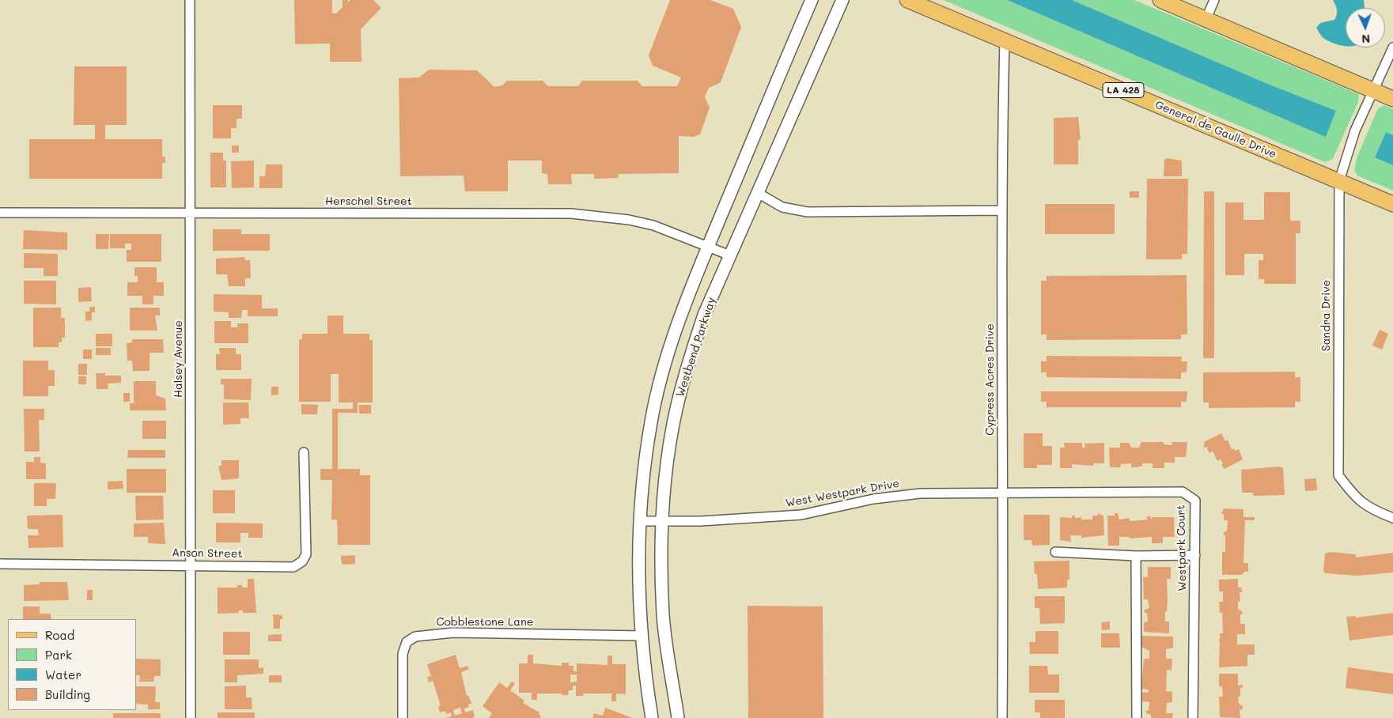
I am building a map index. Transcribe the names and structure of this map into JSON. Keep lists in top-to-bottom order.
{
  "streets": {
    "main road": ["LA 428", "General de Gaulle Drive"],
    "street": [
      "Herschel Street",
      "Sandra Drive",
      "Westbend Parkway",
      "Halsey Avenue",
      "Cypress Acres Drive",
      "West Westpark Drive",
      "Westpark Court",
      "Anson Street",
      "Cobblestone Lane"
    ]
  },
  "crossings": [
    ["General de Gaulle Drive", "Sandra Drive"],
    ["General de Gaulle Drive", "Cypress Acres Drive"],
    ["Herschel Street", "Westbend Parkway"],
    ["Herschel Street", "Halsey Avenue"],
    ["Westbend Parkway", "West Westpark Drive"],
    ["Westbend Parkway", "Cobblestone Lane"],
    ["Halsey Avenue", "Anson Street"],
    ["Cypress Acres Drive", "West Westpark Drive"],
    ["Cypress Acres Drive", "Westpark Court"],
    ["West Westpark Drive", "Westpark Court"]
  ],
  "legend": [
    "Road",
    "Park",
    "Water",
    "Building"
  ],
  "north": "bottom"
}
